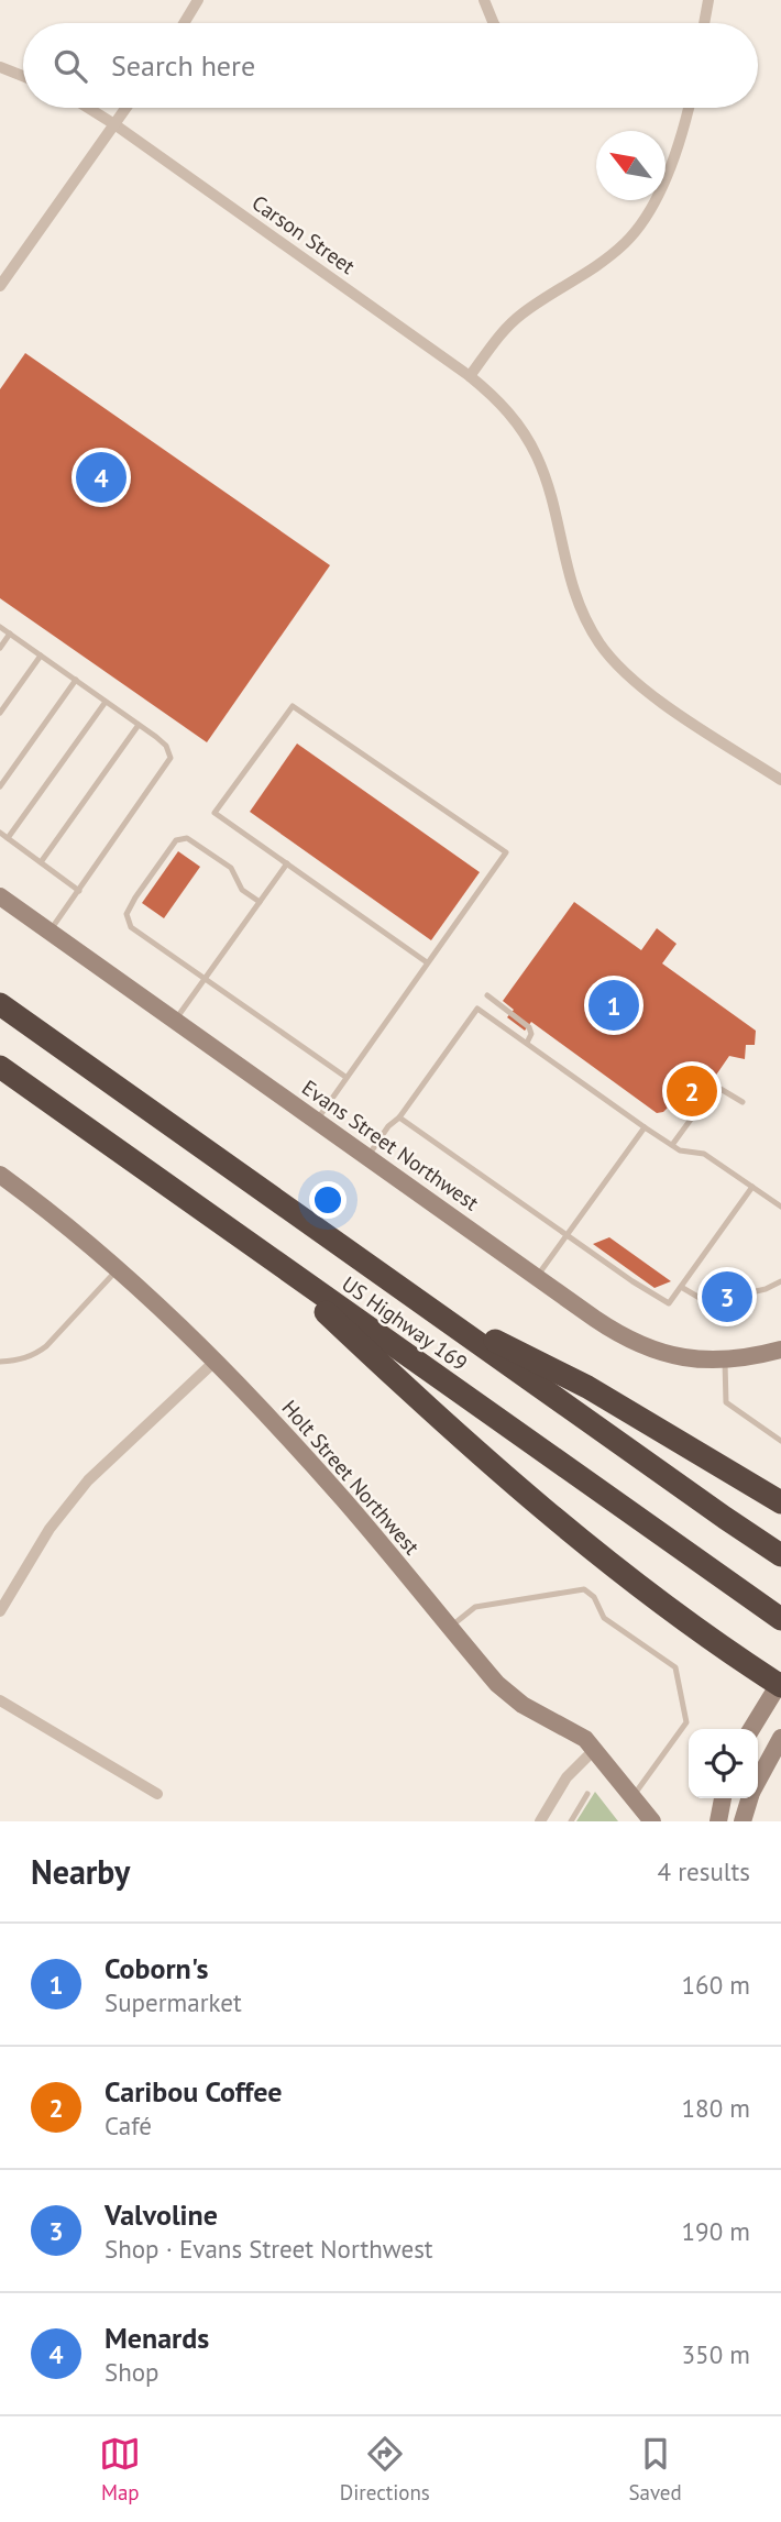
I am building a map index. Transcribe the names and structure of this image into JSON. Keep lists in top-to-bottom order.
{
  "streets": {
    "highway": ["US Highway 169"],
    "street": ["Carson Street", "Evans Street Northwest", "Holt Street Northwest"]
  },
  "north": "top left",
  "page": {
    "search": "Search here",
    "pins": [
      "4",
      "1",
      "2",
      "3"
    ],
    "heading": ["Nearby", "4 results"],
    "list": [
      {
        "mark": "1",
        "name": "Coborn's",
        "note": "Supermarket",
        "value": "160 m"
      },
      {
        "mark": "2",
        "name": "Caribou Coffee",
        "note": "Café",
        "value": "180 m"
      },
      {
        "mark": "3",
        "name": "Valvoline",
        "note": "Shop · Evans Street Northwest",
        "value": "190 m"
      },
      {
        "mark": "4",
        "name": "Menards",
        "note": "Shop",
        "value": "350 m"
      }
    ],
    "nav": ["Map", "Directions", "Saved"]
  }
}
